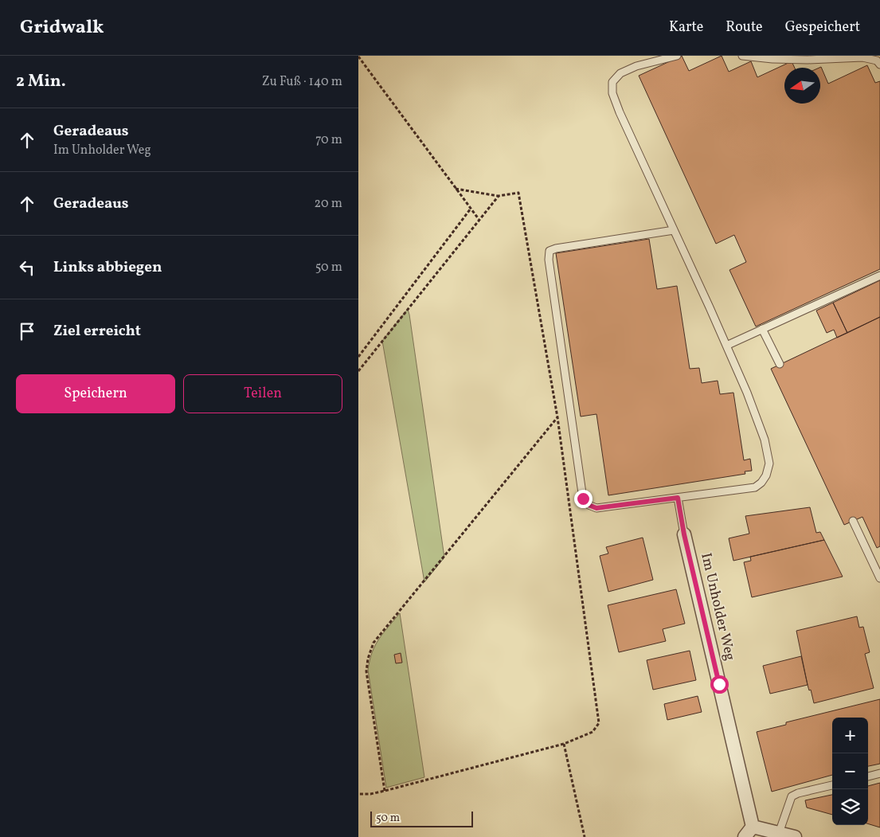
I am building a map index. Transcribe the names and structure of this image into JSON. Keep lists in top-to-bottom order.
{
  "streets": {
    "street": ["Im Unholder Weg"]
  },
  "scale_bar": "50 m",
  "north": "left",
  "page": {
    "header": "Gridwalk",
    "nav": ["Karte", "Route", "Gespeichert"],
    "heading": ["2 Min.", "Zu Fuß · 140 m"],
    "list": [
      ["Geradeaus", "Im Unholder Weg", "70 m"],
      ["Geradeaus", "20 m"],
      ["Links abbiegen", "50 m"],
      "Ziel erreicht"
    ],
    "buttons": ["Speichern", "Teilen"],
    "map_buttons": ["+", "−"],
    "scale": "50 m"
  }
}
